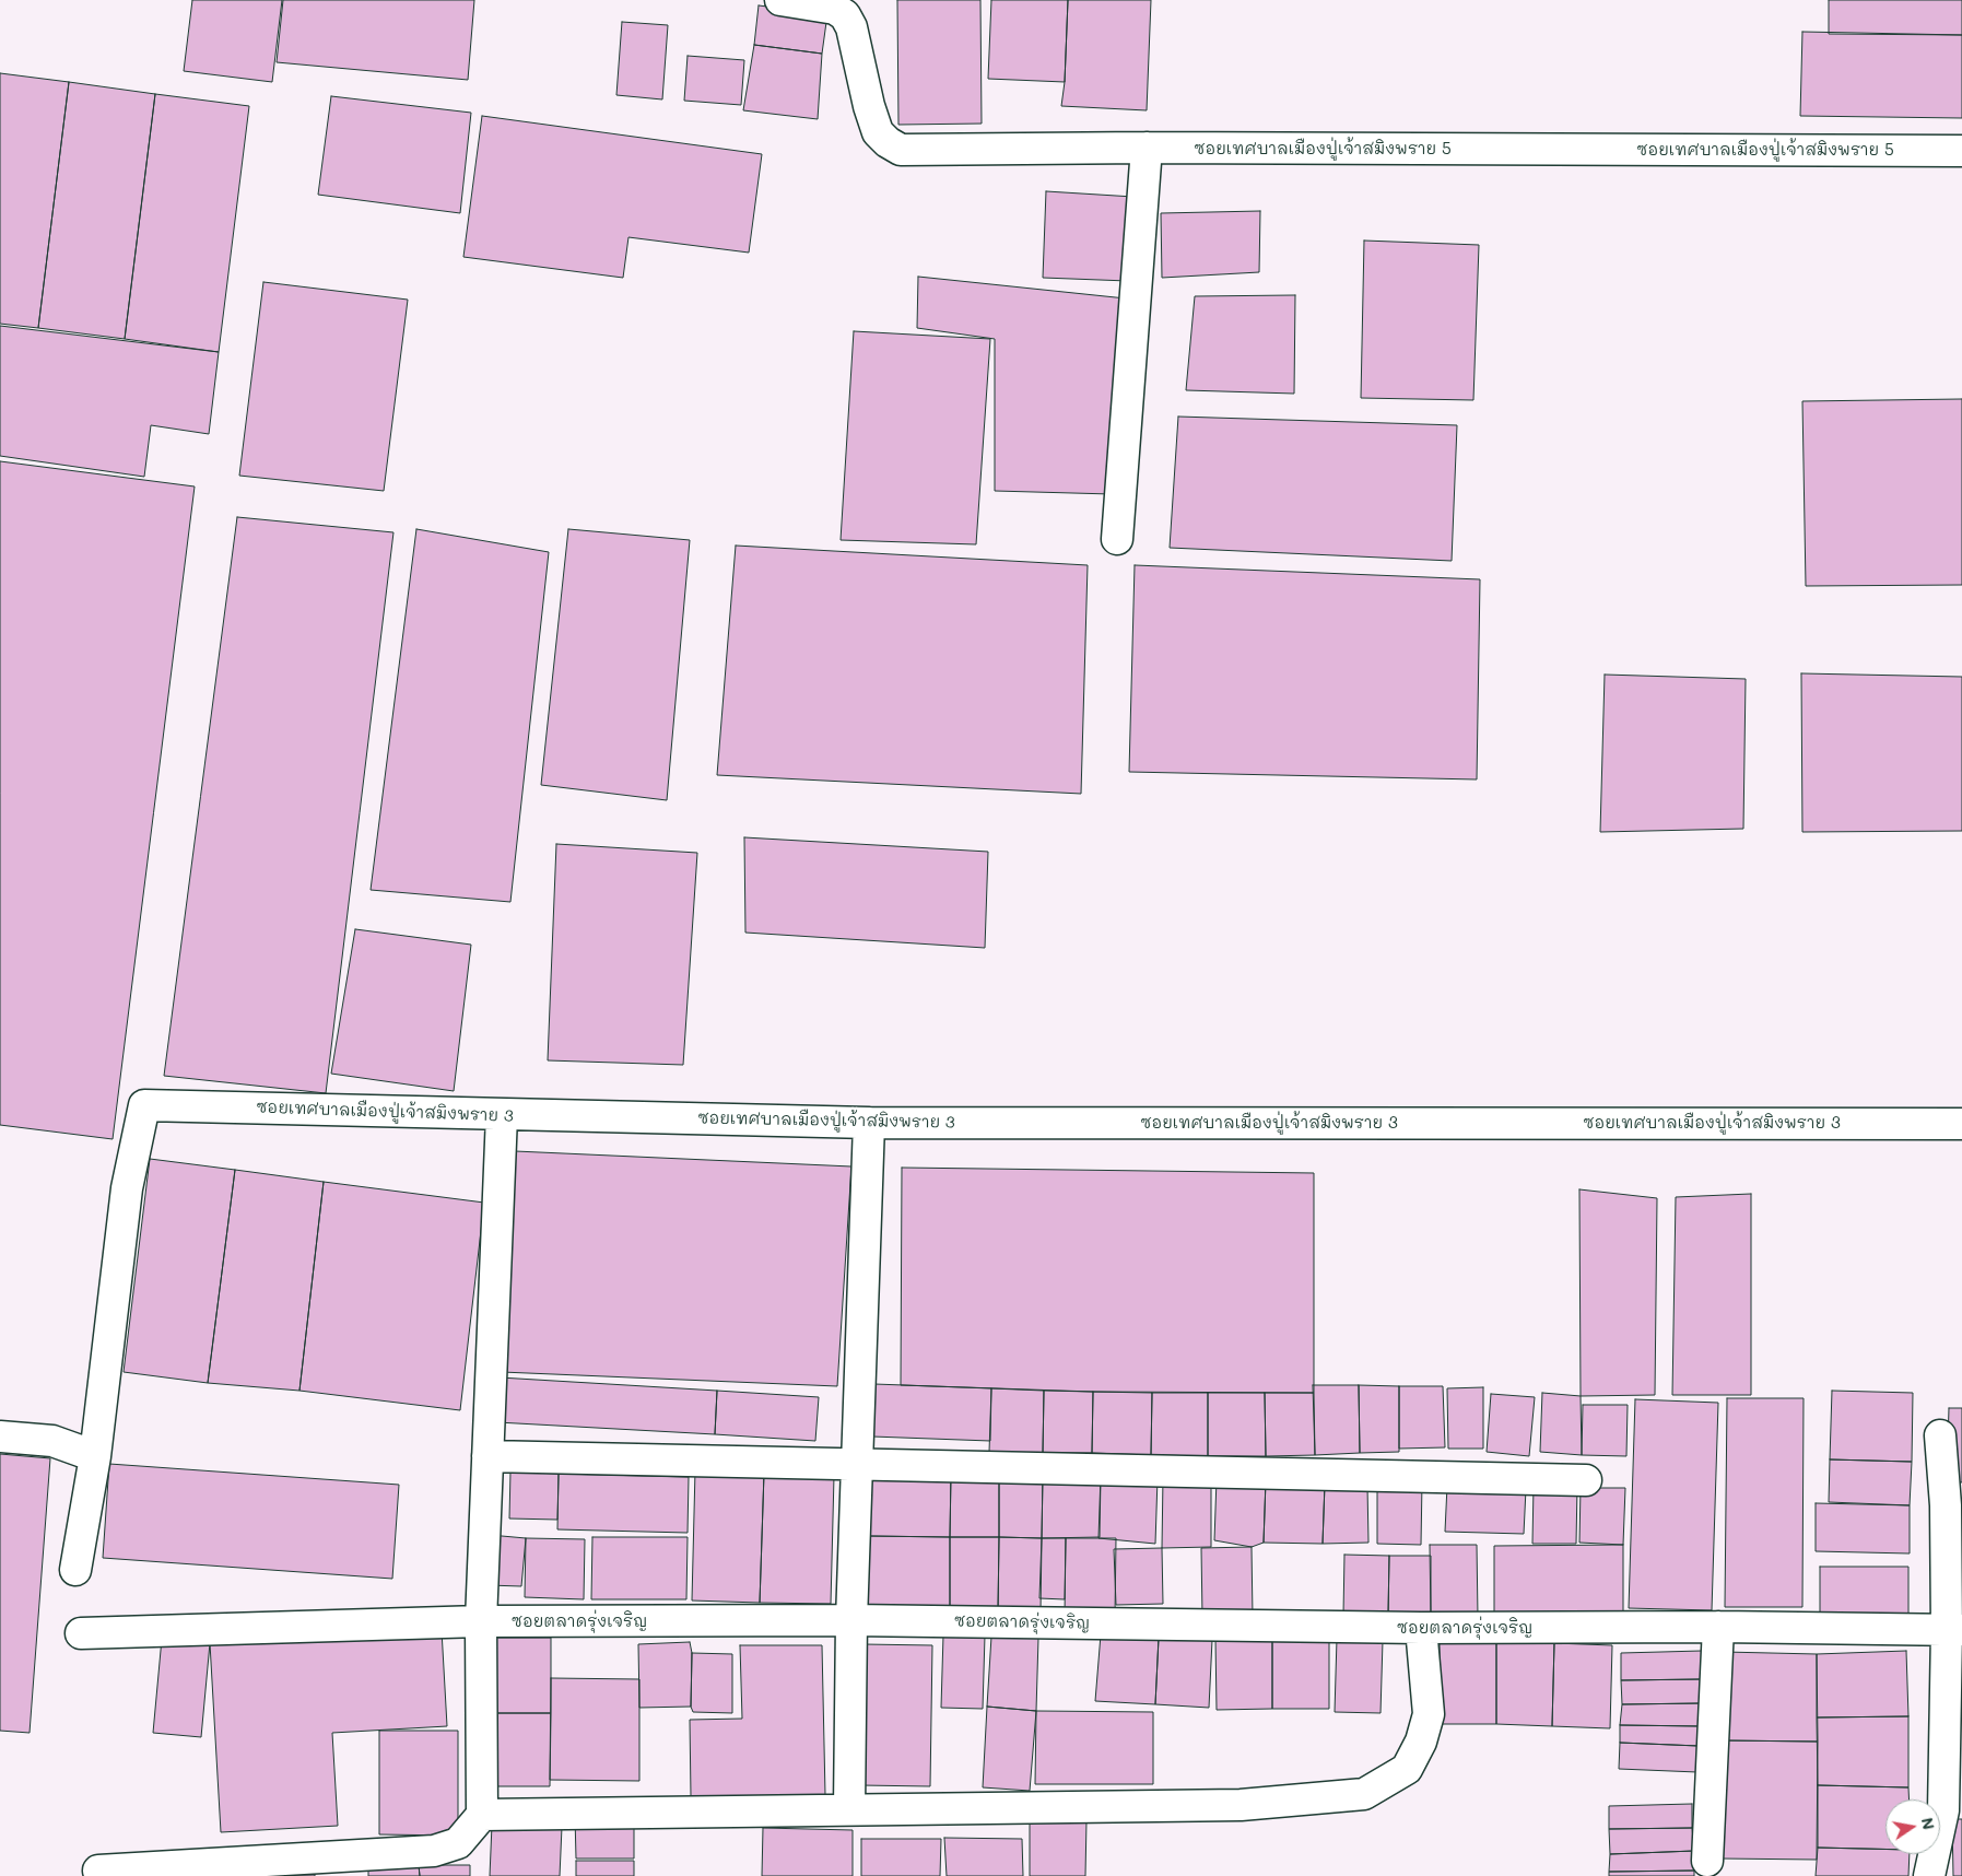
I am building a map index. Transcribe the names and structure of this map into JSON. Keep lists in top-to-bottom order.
{
  "streets": {
    "street": ["ซอยเทศบาลเมืองปู่เจ้าสมิงพราย 5", "ซอยเทศบาลเมืองปู่เจ้าสมิงพราย 3", "ซอยตลาดรุ่งเจริญ"]
  },
  "north": "right"
}
